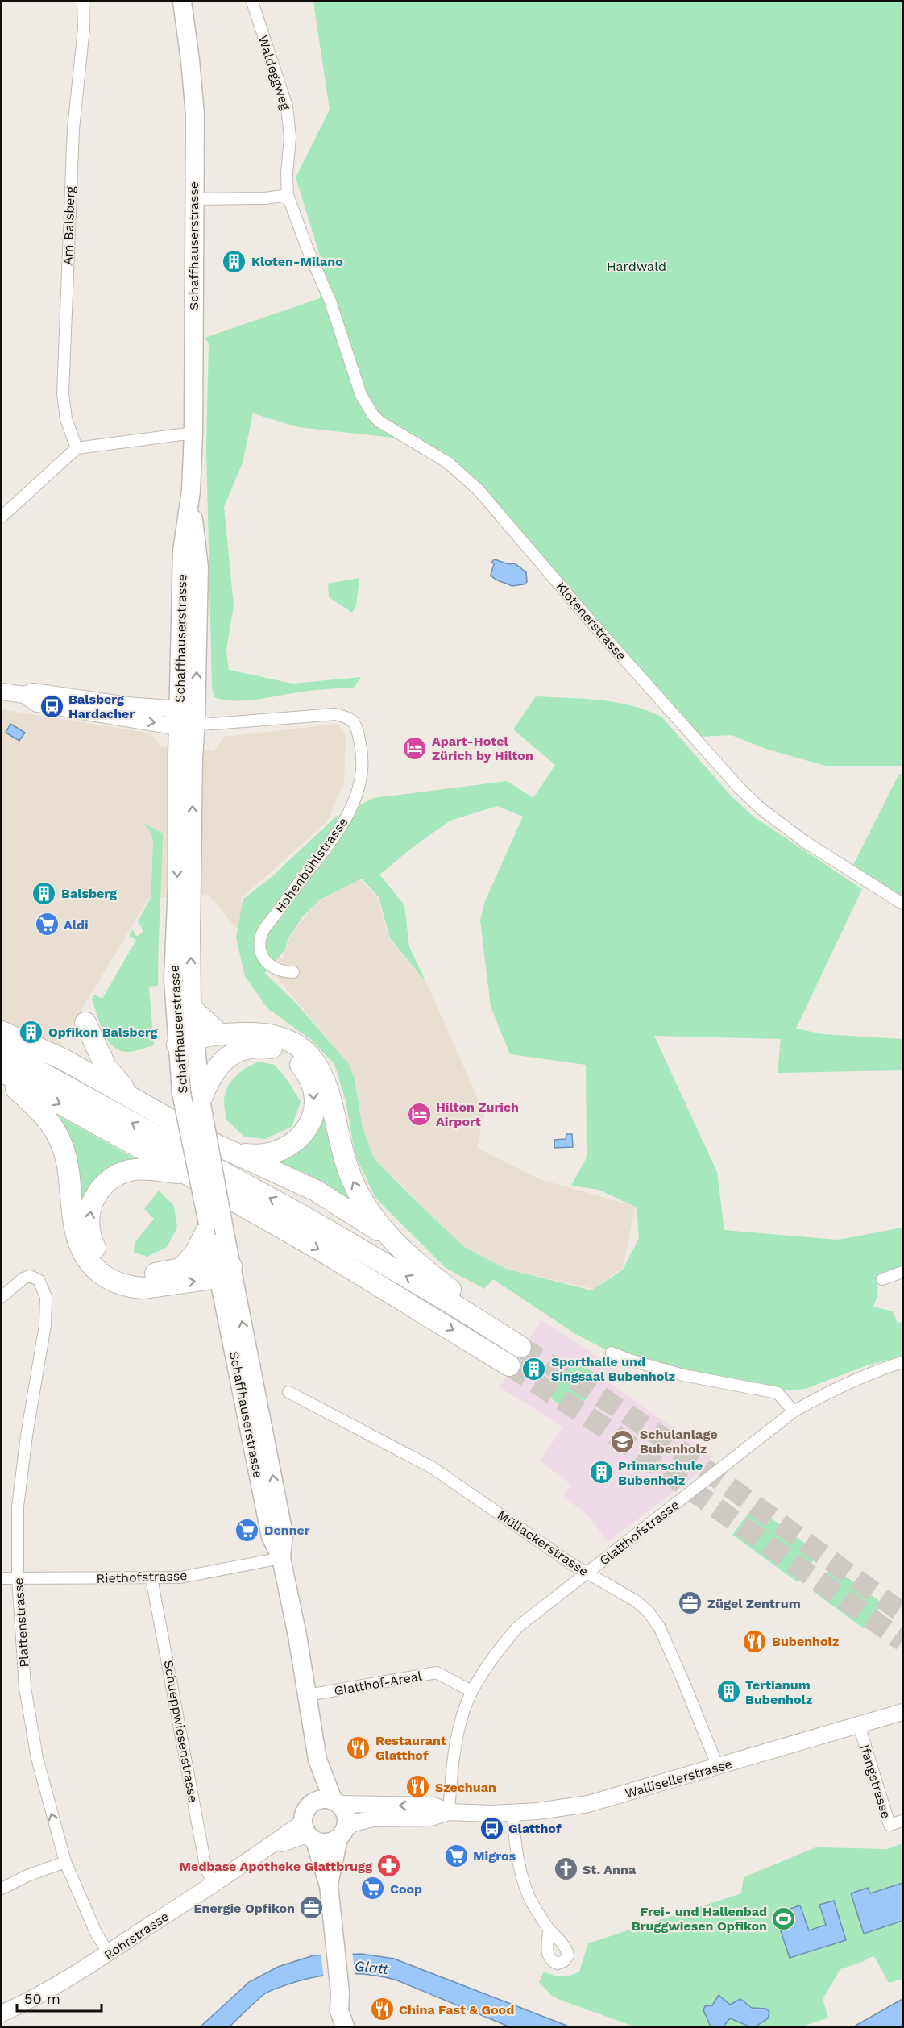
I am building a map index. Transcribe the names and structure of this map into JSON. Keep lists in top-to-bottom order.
{
  "streets": {
    "main road": ["Schaffhauserstrasse", "Wallisellerstrasse", "Rohrstrasse"],
    "street": [
      "Waldeggweg",
      "Am Balsberg",
      "Klotenerstrasse",
      "Hohenbühlstrasse",
      "Glatthofstrasse",
      "Müllackerstrasse",
      "Riethofstrasse",
      "Plattenstrasse",
      "Glatthof-Areal",
      "Schueppwiesenstrasse",
      "Ifangstrasse"
    ]
  },
  "crossings": [
    ["Waldeggweg", "Klotenerstrasse"],
    ["Schaffhauserstrasse", "Hohenbühlstrasse"],
    ["Schaffhauserstrasse", "Riethofstrasse"],
    ["Schaffhauserstrasse", "Glatthof-Areal"],
    ["Schaffhauserstrasse", "Wallisellerstrasse"],
    ["Schaffhauserstrasse", "Rohrstrasse"],
    ["Glatthofstrasse", "Müllackerstrasse"],
    ["Glatthofstrasse", "Glatthof-Areal"],
    ["Glatthofstrasse", "Wallisellerstrasse"],
    ["Müllackerstrasse", "Wallisellerstrasse"],
    ["Riethofstrasse", "Plattenstrasse"],
    ["Riethofstrasse", "Schueppwiesenstrasse"],
    ["Plattenstrasse", "Rohrstrasse"],
    ["Schueppwiesenstrasse", "Rohrstrasse"],
    ["Wallisellerstrasse", "Ifangstrasse"],
    ["Wallisellerstrasse", "Rohrstrasse"]
  ],
  "one_way": ["Plattenstrasse"],
  "water": ["Glatt"],
  "parks": ["Hardwald"],
  "places": {
    "building": [
      "Kloten-Milano",
      "Balsberg",
      "Opfikon Balsberg",
      "Sporthalle und Singsaal Bubenholz",
      "Primarschule Bubenholz",
      "Tertianum Bubenholz"
    ],
    "bus stop": ["Balsberg Hardacher", "Glatthof"],
    "hotel": ["Apart-Hotel Zürich by Hilton", "Hilton Zurich Airport"],
    "supermarket": [
      "Aldi",
      "Denner",
      "Migros",
      "Coop"
    ],
    "school or university": ["Schulanlage Bubenholz"],
    "office": ["Zügel Zentrum", "Energie Opfikon"],
    "restaurant": [
      "Bubenholz",
      "Restaurant Glatthof",
      "Szechuan",
      "China Fast & Good"
    ],
    "pharmacy": ["Medbase Apotheke Glattbrugg"],
    "church": ["St. Anna"],
    "sports": ["Frei- und Hallenbad Bruggwiesen Opfikon"]
  },
  "scale_bar": "50 m"
}
